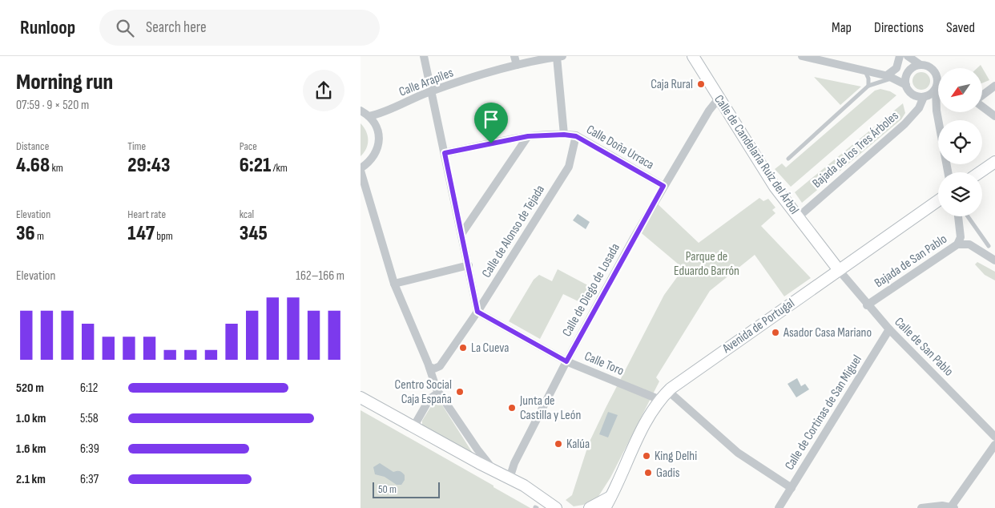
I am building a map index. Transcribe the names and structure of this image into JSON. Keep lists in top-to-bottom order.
{
  "streets": {
    "main road": ["Calle de Candelaria Ruiz del Árbol", "Avenida de Portugal"],
    "street": [
      "Calle Arapiles",
      "Calle Doña Urraca",
      "Bajada de los Tres Árboles",
      "Calle de Alonso de Tejada",
      "Bajada de San Pablo",
      "Calle de Diego de Losada",
      "Calle de San Pablo",
      "Calle Toro",
      "Calle de Cortinas de San Miguel"
    ]
  },
  "crossings": [
    ["Calle Doña Urraca", "Calle de Alonso de Tejada"],
    ["Calle Doña Urraca", "Calle de Diego de Losada"],
    ["Bajada de los Tres Árboles", "Calle de Candelaria Ruiz del Árbol"],
    ["Calle de Candelaria Ruiz del Árbol", "Calle de Diego de Losada"],
    ["Calle de Candelaria Ruiz del Árbol", "Avenida de Portugal"],
    ["Calle de Candelaria Ruiz del Árbol", "Calle de San Pablo"],
    ["Calle de Alonso de Tejada", "Calle Toro"],
    ["Bajada de San Pablo", "Calle de San Pablo"],
    ["Calle de Diego de Losada", "Calle Toro"],
    ["Avenida de Portugal", "Calle de San Pablo"],
    ["Avenida de Portugal", "Calle Toro"],
    ["Calle de San Pablo", "Calle de Cortinas de San Miguel"]
  ],
  "parks": ["Parque de Eduardo Barrón"],
  "places": [
    "Caja Rural",
    "Asador Casa Mariano",
    "La Cueva",
    "Centro Social Caja España",
    "Junta de Castilla y León",
    "Kalúa",
    "King Delhi",
    "Gadis"
  ],
  "scale_bar": "50 m",
  "north": "bottom left",
  "page": {
    "header": "Runloop",
    "search": "Search here",
    "nav": ["Map", "Directions", "Saved"],
    "heading": ["Morning run", "07:59 · 9 × 520 m"],
    "stats": [
      ["Distance", "4.68 km"],
      ["Time", "29:43"],
      ["Pace", "6:21 /km"],
      ["Elevation", "36 m"],
      ["Heart rate", "147 bpm"],
      ["kcal", "345"]
    ],
    "chart": ["Elevation", "162–166 m"],
    "list": [
      {
        "name": "520 m",
        "note": "6:12"
      },
      {
        "name": "1.0 km",
        "note": "5:58"
      },
      {
        "name": "1.6 km",
        "note": "6:39"
      },
      {
        "name": "2.1 km",
        "note": "6:37"
      }
    ],
    "scale": "50 m"
  }
}
